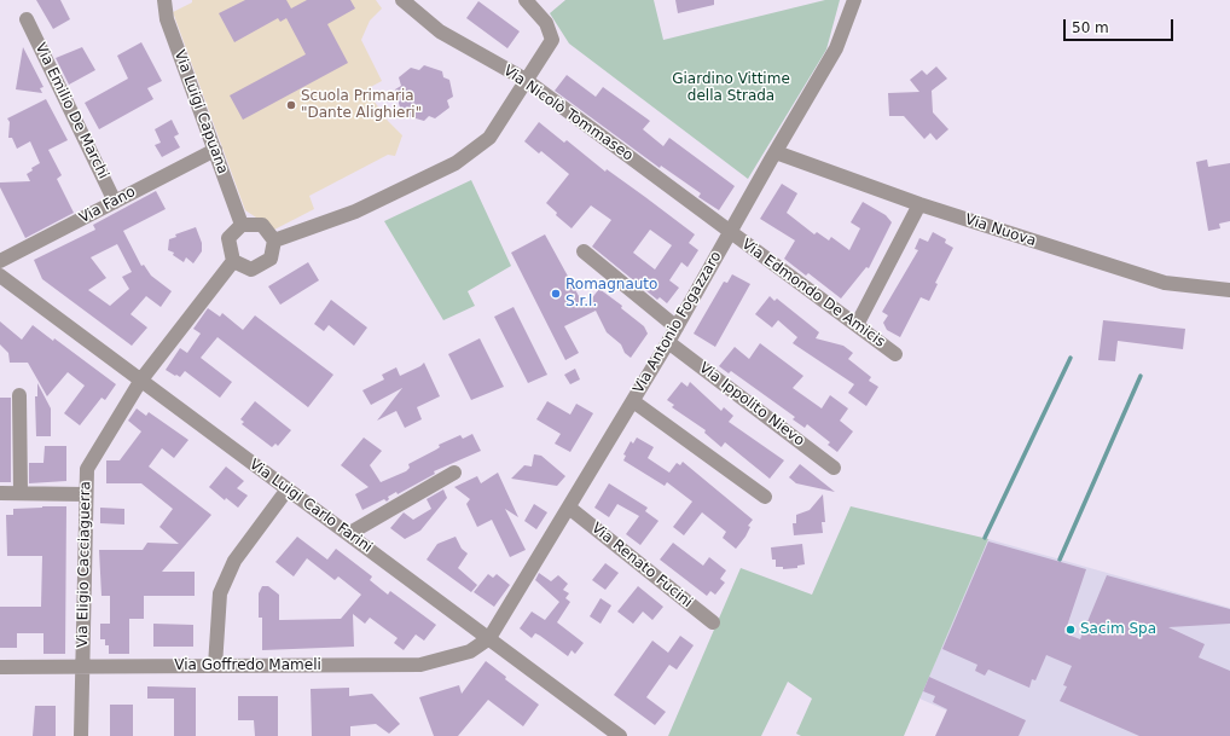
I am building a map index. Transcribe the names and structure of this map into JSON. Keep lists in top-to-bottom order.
{
  "streets": {
    "street": [
      "Via Emilio De Marchi",
      "Via Luigi Capuana",
      "Via Nicolò Tommaseo",
      "Via Fano",
      "Via Nuova",
      "Via Edmondo De Amicis",
      "Via Antonio Fogazzaro",
      "Via Ippolito Nievo",
      "Via Luigi Carlo Farini",
      "Via Eligio Cacciaguerra",
      "Via Renato Fucini",
      "Via Goffredo Mameli"
    ]
  },
  "crossings": [
    ["Via Emilio De Marchi", "Via Fano"],
    ["Via Luigi Capuana", "Via Fano"],
    ["Via Luigi Capuana", "Via Eligio Cacciaguerra"],
    ["Via Nicolò Tommaseo", "Via Edmondo De Amicis"],
    ["Via Nicolò Tommaseo", "Via Antonio Fogazzaro"],
    ["Via Nuova", "Via Antonio Fogazzaro"],
    ["Via Edmondo De Amicis", "Via Antonio Fogazzaro"],
    ["Via Antonio Fogazzaro", "Via Ippolito Nievo"],
    ["Via Antonio Fogazzaro", "Via Luigi Carlo Farini"],
    ["Via Antonio Fogazzaro", "Via Renato Fucini"],
    ["Via Antonio Fogazzaro", "Via Goffredo Mameli"],
    ["Via Luigi Carlo Farini", "Via Eligio Cacciaguerra"],
    ["Via Luigi Carlo Farini", "Via Goffredo Mameli"],
    ["Via Eligio Cacciaguerra", "Via Goffredo Mameli"]
  ],
  "parks": ["Giardino Vittime della Strada"],
  "places": ["Scuola Primaria \"Dante Alighieri\"", "Romagnauto S.r.l.", "Sacim Spa"],
  "scale_bar": "50 m"
}
